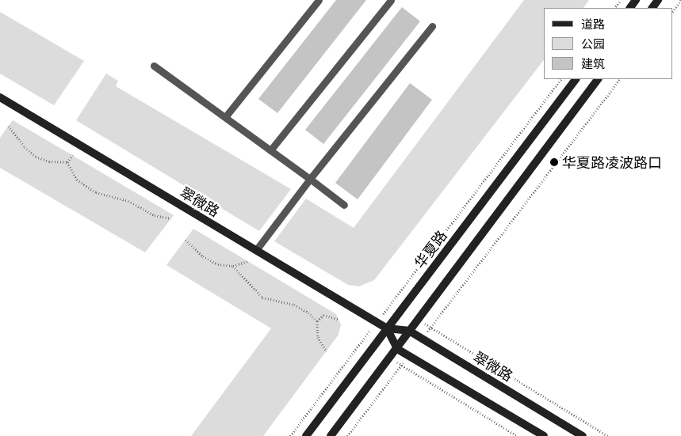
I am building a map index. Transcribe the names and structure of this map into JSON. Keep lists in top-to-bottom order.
{
  "streets": {
    "street": ["翠微路", "华夏路"]
  },
  "crossings": [
    ["翠微路", "华夏路"]
  ],
  "places": ["华夏路凌波路口"],
  "legend": ["道路", "公园", "建筑"]
}
